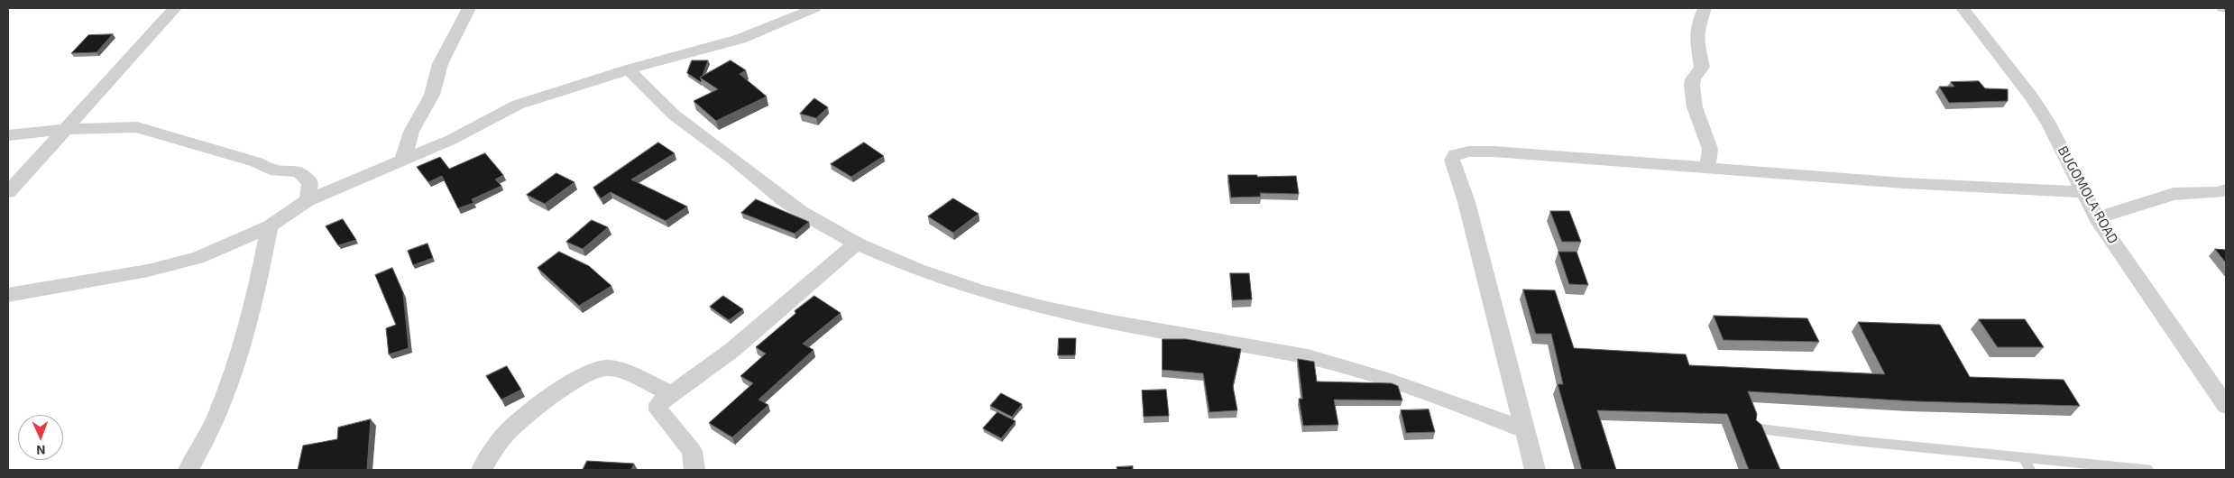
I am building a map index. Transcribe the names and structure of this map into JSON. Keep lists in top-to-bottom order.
{
  "streets": {
    "street": ["BUGOMOLA ROAD"]
  },
  "north": "bottom"
}
